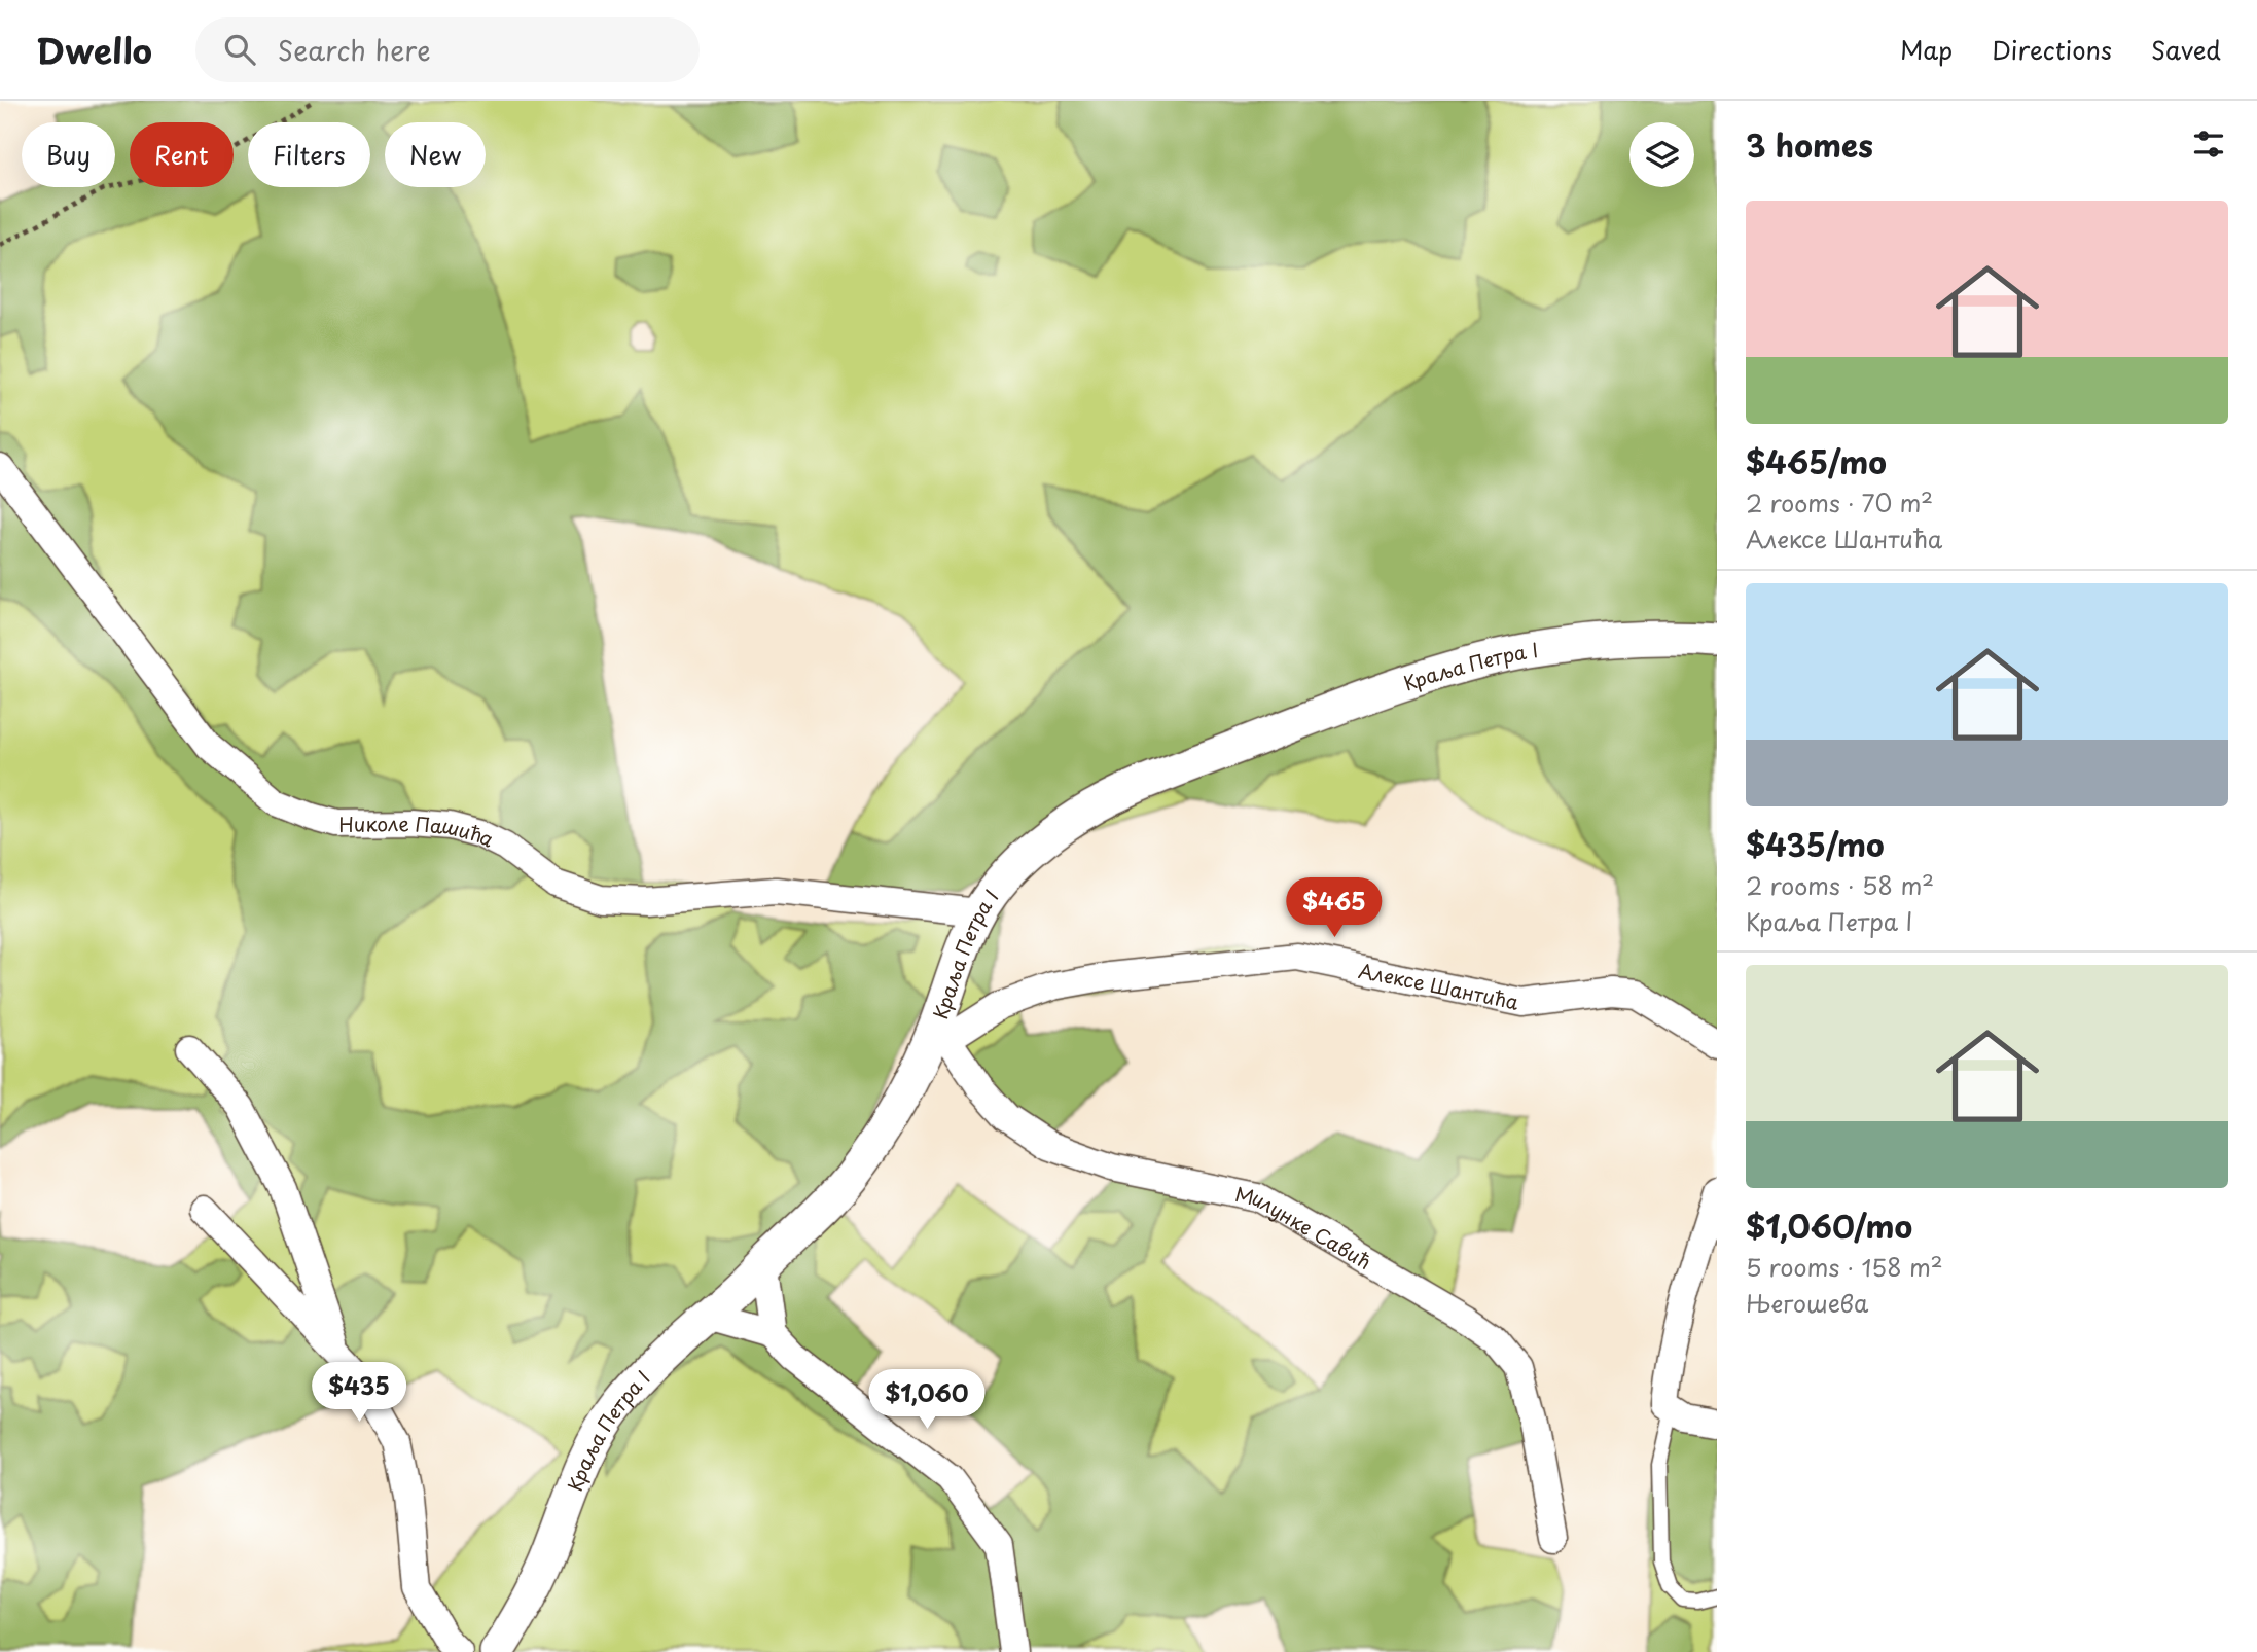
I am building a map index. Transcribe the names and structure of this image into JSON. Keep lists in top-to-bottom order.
{
  "streets": {
    "street": [
      "Краља Петра I",
      "Николе Пашића",
      "Алексе Шантића",
      "Милунке Савић"
    ]
  },
  "crossings": [
    ["Краља Петра I", "Николе Пашића"],
    ["Краља Петра I", "Алексе Шантића"],
    ["Краља Петра I", "Милунке Савић"],
    ["Алексе Шантића", "Милунке Савић"]
  ],
  "page": {
    "header": "Dwello",
    "search": "Search here",
    "nav": ["Map", "Directions", "Saved"],
    "heading": "3 homes",
    "chip": [
      "Buy",
      "Rent",
      "Filters",
      "New"
    ],
    "list": [
      {
        "name": "$465/mo",
        "note": "2 rooms · 70 m² · Алексе Шантића"
      },
      {
        "name": "$435/mo",
        "note": "2 rooms · 58 m² · Краља Петра I"
      },
      {
        "name": "$1,060/mo",
        "note": "5 rooms · 158 m² · Његошева"
      }
    ],
    "price": ["$465", "$435", "$1,060"]
  }
}
